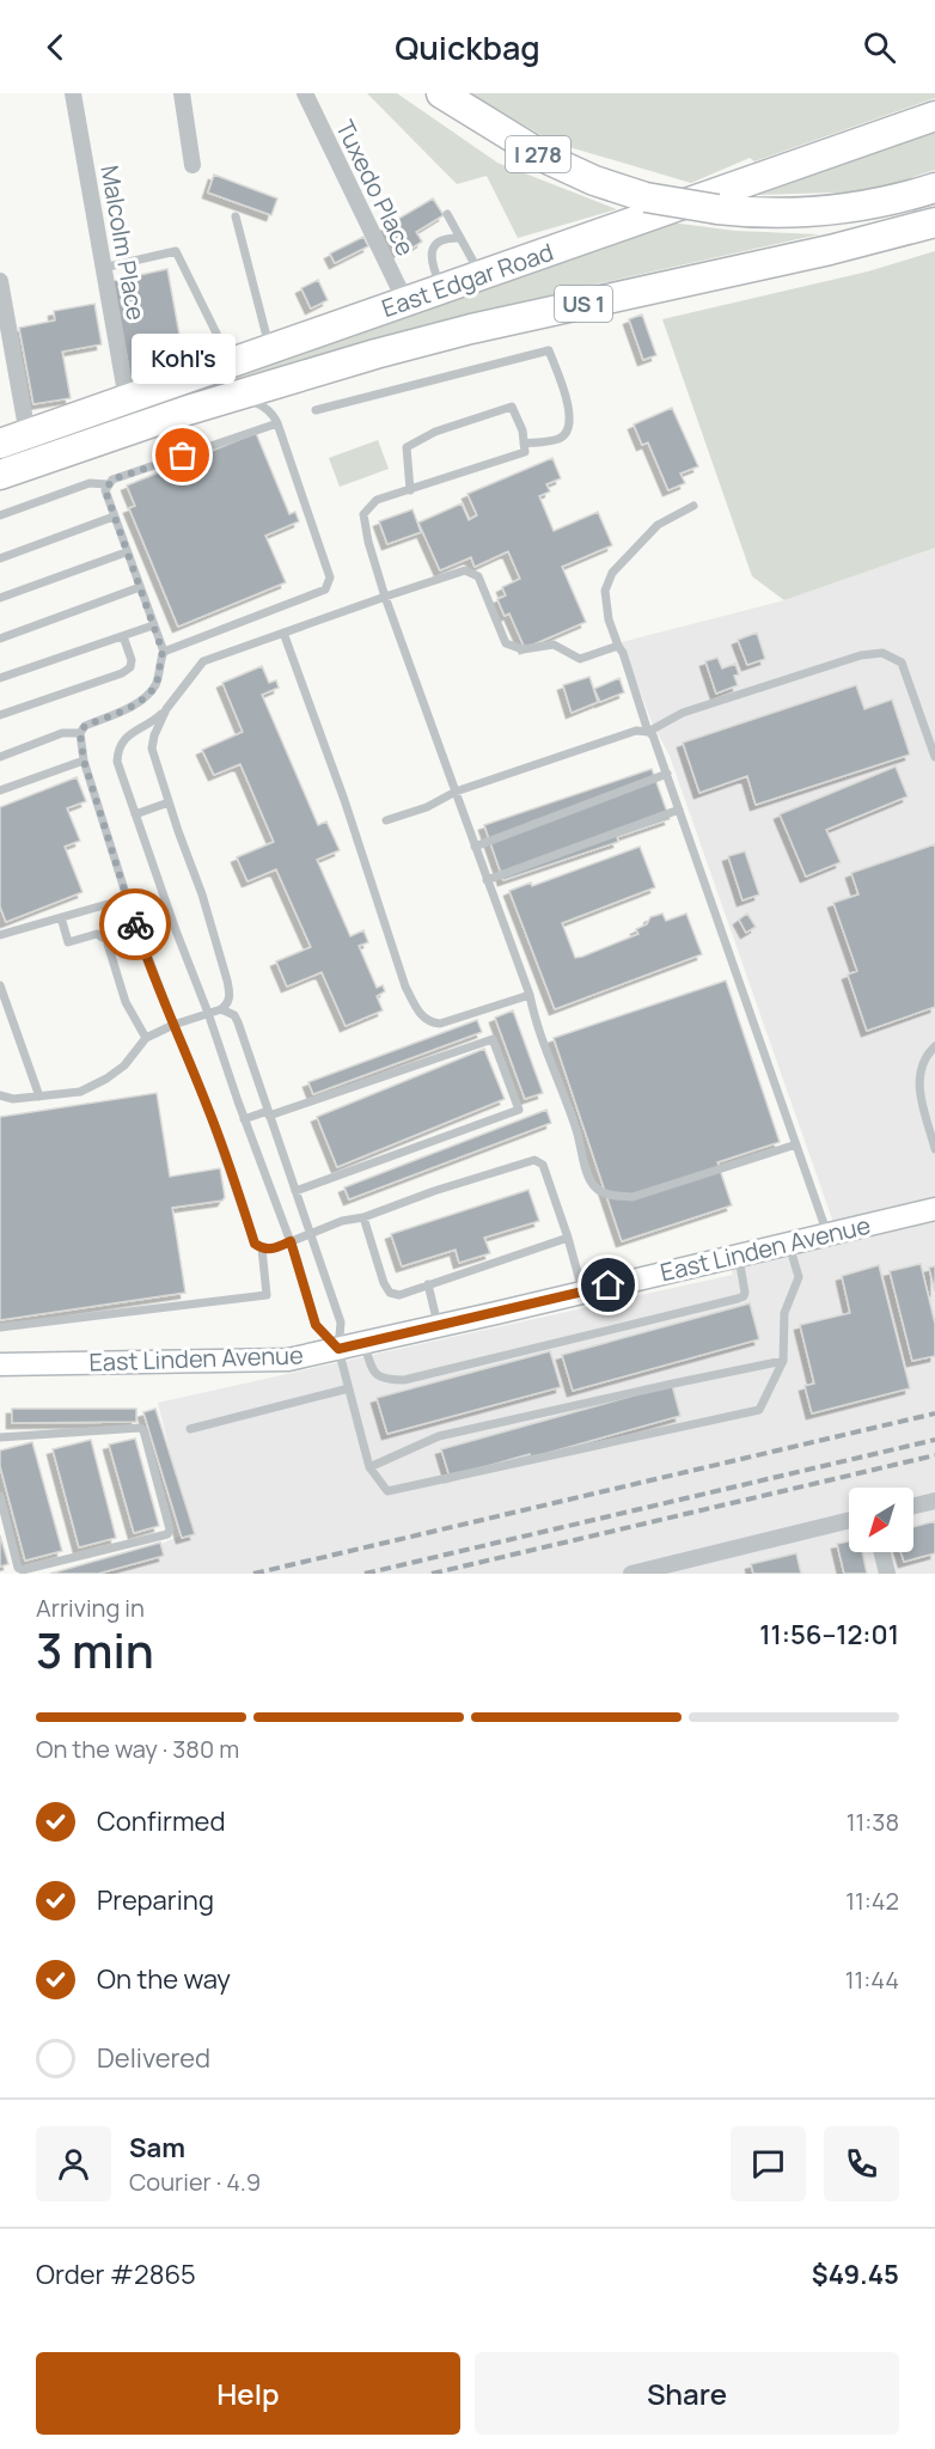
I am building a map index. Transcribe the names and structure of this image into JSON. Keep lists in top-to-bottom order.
{
  "streets": {
    "highway": ["I 278", "East Edgar Road", "US 1"],
    "street": ["Tuxedo Place", "Malcolm Place", "East Linden Avenue"]
  },
  "crossings": [
    ["Tuxedo Place", "East Edgar Road"],
    ["Malcolm Place", "East Edgar Road"]
  ],
  "places": ["Kohl's"],
  "north": "bottom left",
  "page": {
    "header": "Quickbag",
    "bubble": "Kohl's",
    "heading": ["3 min", "Arriving in", "11:56–12:01"],
    "panel": [
      "Sam",
      "Courier · 4.9",
      "Order #2865",
      "$49.45"
    ],
    "bar": "On the way · 380 m",
    "list": [
      ["Confirmed", "11:38"],
      ["Preparing", "11:42"],
      ["On the way", "11:44"],
      "Delivered"
    ],
    "buttons": ["Help", "Share"]
  }
}
